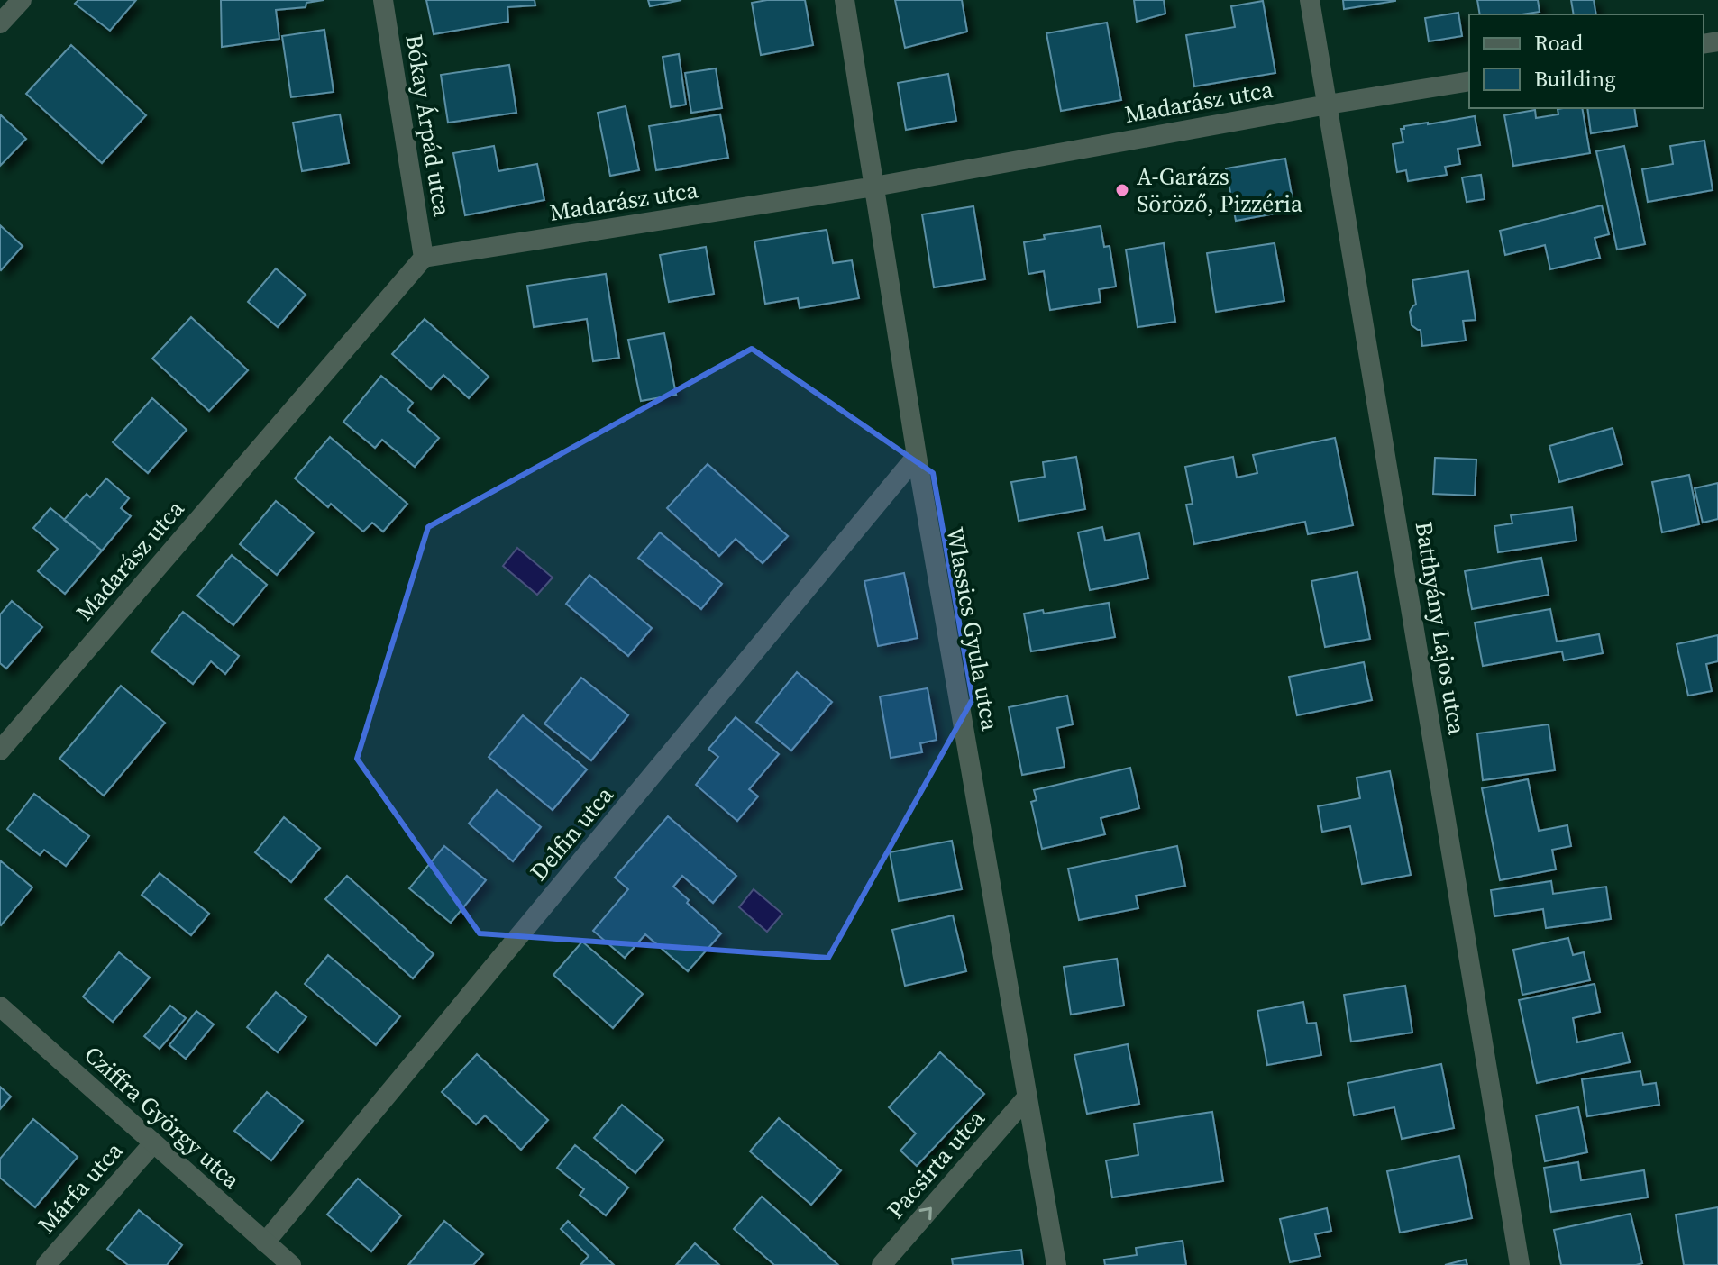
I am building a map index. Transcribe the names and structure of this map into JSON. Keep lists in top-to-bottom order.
{
  "streets": {
    "street": [
      "Madarász utca",
      "Bókay Árpád utca",
      "Batthyány Lajos utca",
      "Wlassics Gyula utca",
      "Delfin utca",
      "Cziffra György utca",
      "Pacsirta utca",
      "Márfa utca"
    ]
  },
  "crossings": [
    ["Madarász utca", "Bókay Árpád utca"],
    ["Madarász utca", "Batthyány Lajos utca"],
    ["Madarász utca", "Wlassics Gyula utca"],
    ["Wlassics Gyula utca", "Delfin utca"],
    ["Wlassics Gyula utca", "Pacsirta utca"],
    ["Delfin utca", "Cziffra György utca"],
    ["Cziffra György utca", "Márfa utca"]
  ],
  "one_way": ["Pacsirta utca"],
  "places": ["A-Garázs Söröző, Pizzéria"],
  "legend": ["Road", "Building"]
}
